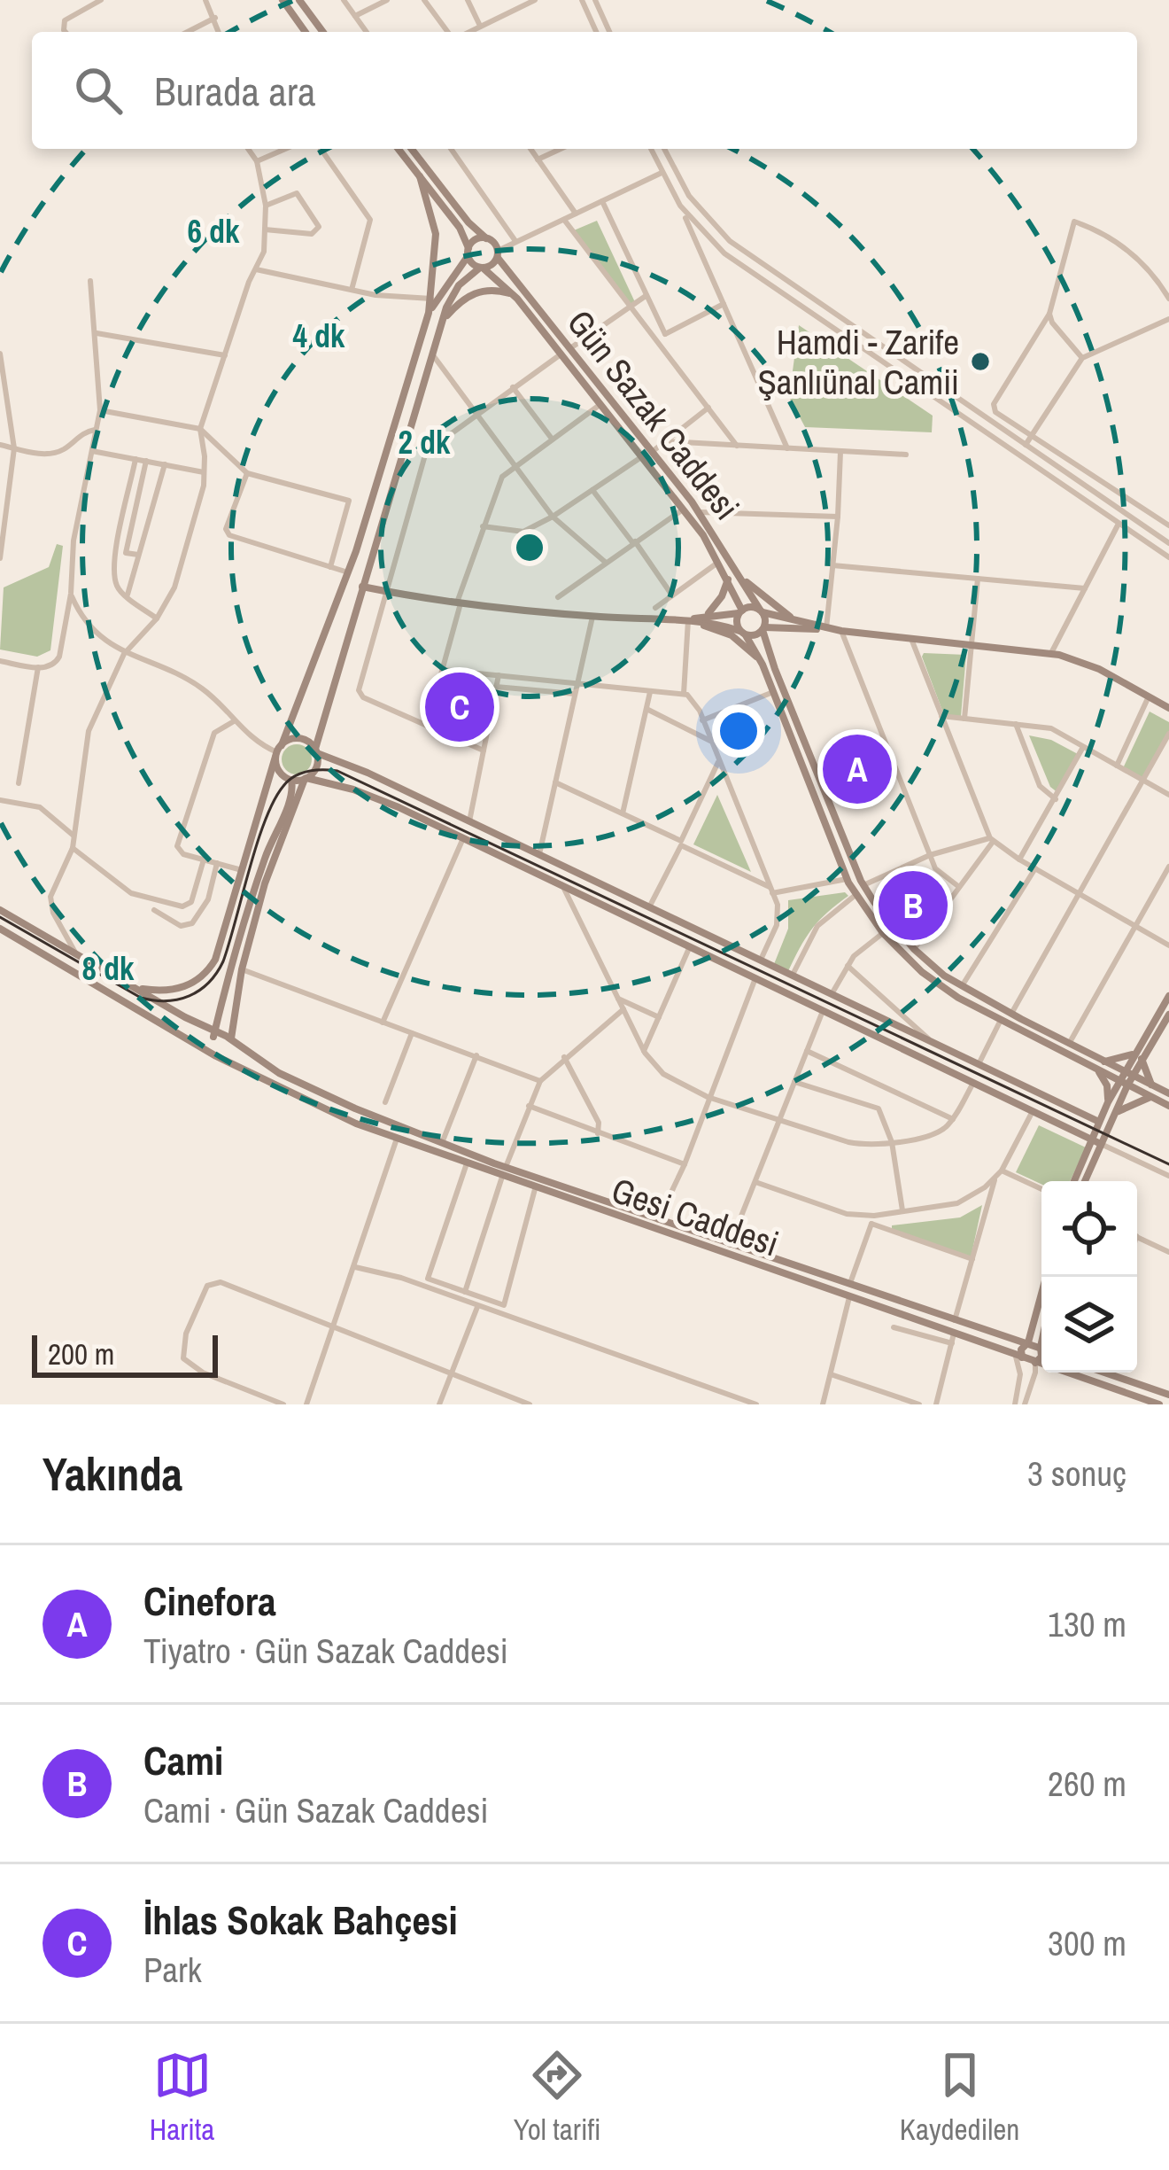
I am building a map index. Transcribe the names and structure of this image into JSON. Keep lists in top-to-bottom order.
{
  "streets": {
    "street": ["Gün Sazak Caddesi", "Gesi Caddesi"]
  },
  "places": ["Hamdi - Zarife Şanlıünal Camii"],
  "scale_bar": "200 m",
  "page": {
    "search": "Burada ara",
    "pins": ["C", "A", "B"],
    "scale": "200 m",
    "heading": ["Yakında", "3 sonuç"],
    "list": [
      {
        "mark": "A",
        "name": "Cinefora",
        "note": "Tiyatro · Gün Sazak Caddesi",
        "value": "130 m"
      },
      {
        "mark": "B",
        "name": "Cami",
        "note": "Cami · Gün Sazak Caddesi",
        "value": "260 m"
      },
      {
        "mark": "C",
        "name": "İhlas Sokak Bahçesi",
        "note": "Park",
        "value": "300 m"
      }
    ],
    "nav": ["Harita", "Yol tarifi", "Kaydedilen"]
  },
  "rings": [
    "6 dk",
    "4 dk",
    "2 dk",
    "8 dk"
  ]
}
